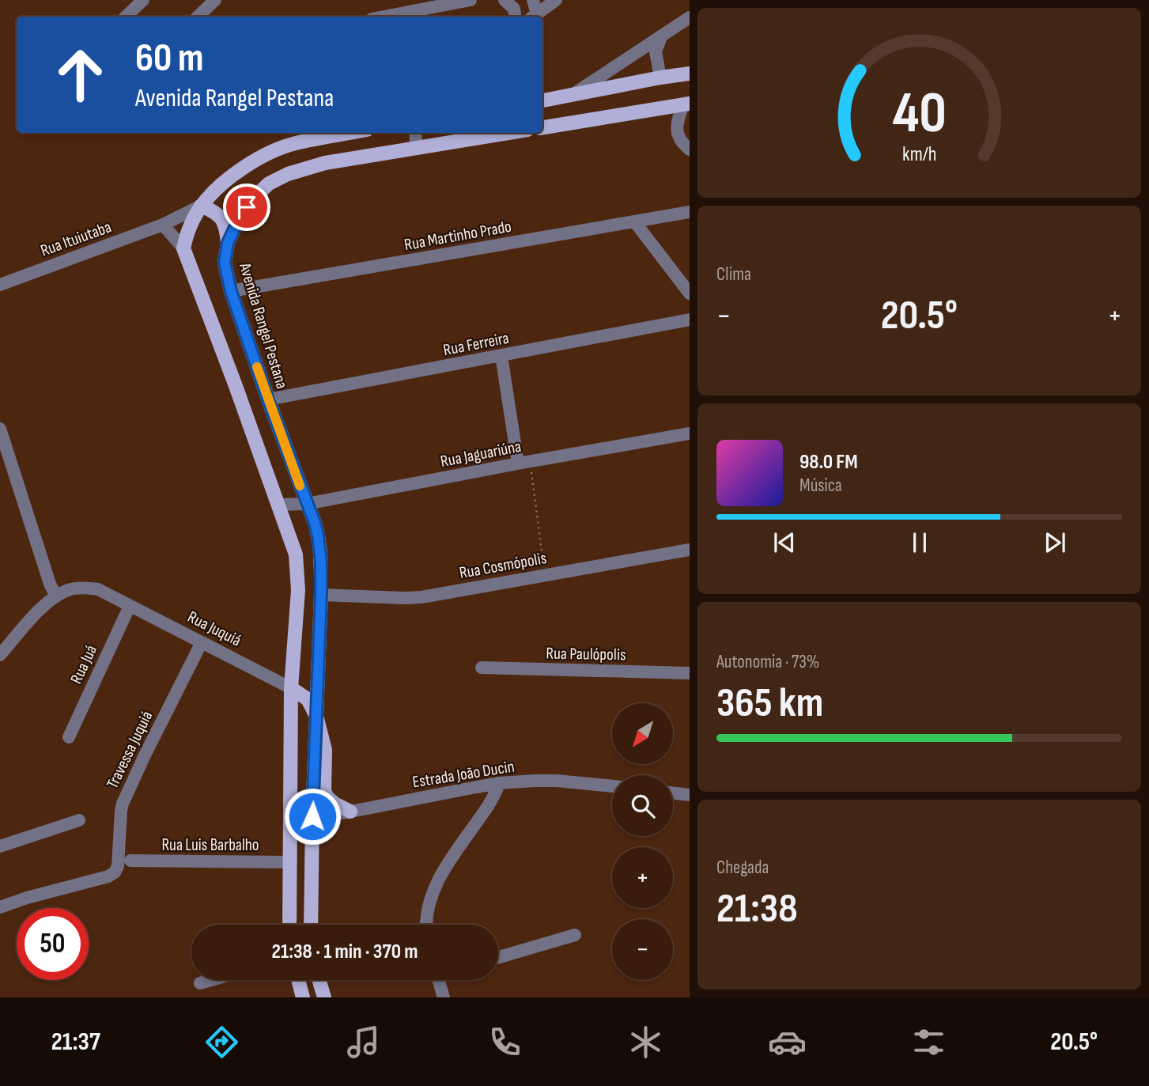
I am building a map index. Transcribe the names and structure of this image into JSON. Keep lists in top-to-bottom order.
{
  "streets": {
    "main road": ["Avenida Rangel Pestana"],
    "street": [
      "Rua Martinho Prado",
      "Rua Ituiutaba",
      "Rua Ferreira",
      "Rua Jaguariúna",
      "Rua Cosmópolis",
      "Rua Juquiá",
      "Rua Paulópolis",
      "Rua Juá",
      "Travessa Juquiá",
      "Estrada João Ducin",
      "Rua Luis Barbalho"
    ]
  },
  "crossings": [
    ["Rua Martinho Prado", "Avenida Rangel Pestana"],
    ["Avenida Rangel Pestana", "Rua Ferreira"],
    ["Avenida Rangel Pestana", "Rua Jaguariúna"],
    ["Avenida Rangel Pestana", "Rua Cosmópolis"],
    ["Rua Juquiá", "Rua Juá"],
    ["Rua Juquiá", "Travessa Juquiá"]
  ],
  "north": "bottom left",
  "page": {
    "turn": ["60 m", "Avenida Rangel Pestana"],
    "tile": [
      "Clima",
      ["Autonomia · 73%", "365 km"],
      ["Chegada", "21:38"]
    ],
    "heat": ["−", "20.5°", "+"],
    "song": ["98.0 FM", "Música"],
    "map_buttons": ["+", "−"],
    "limit": "50",
    "trip": "21:38 · 1 min · 370 m",
    "tabs": ["21:37", "20.5°"],
    "gauge": ["40", "km/h"]
  }
}
